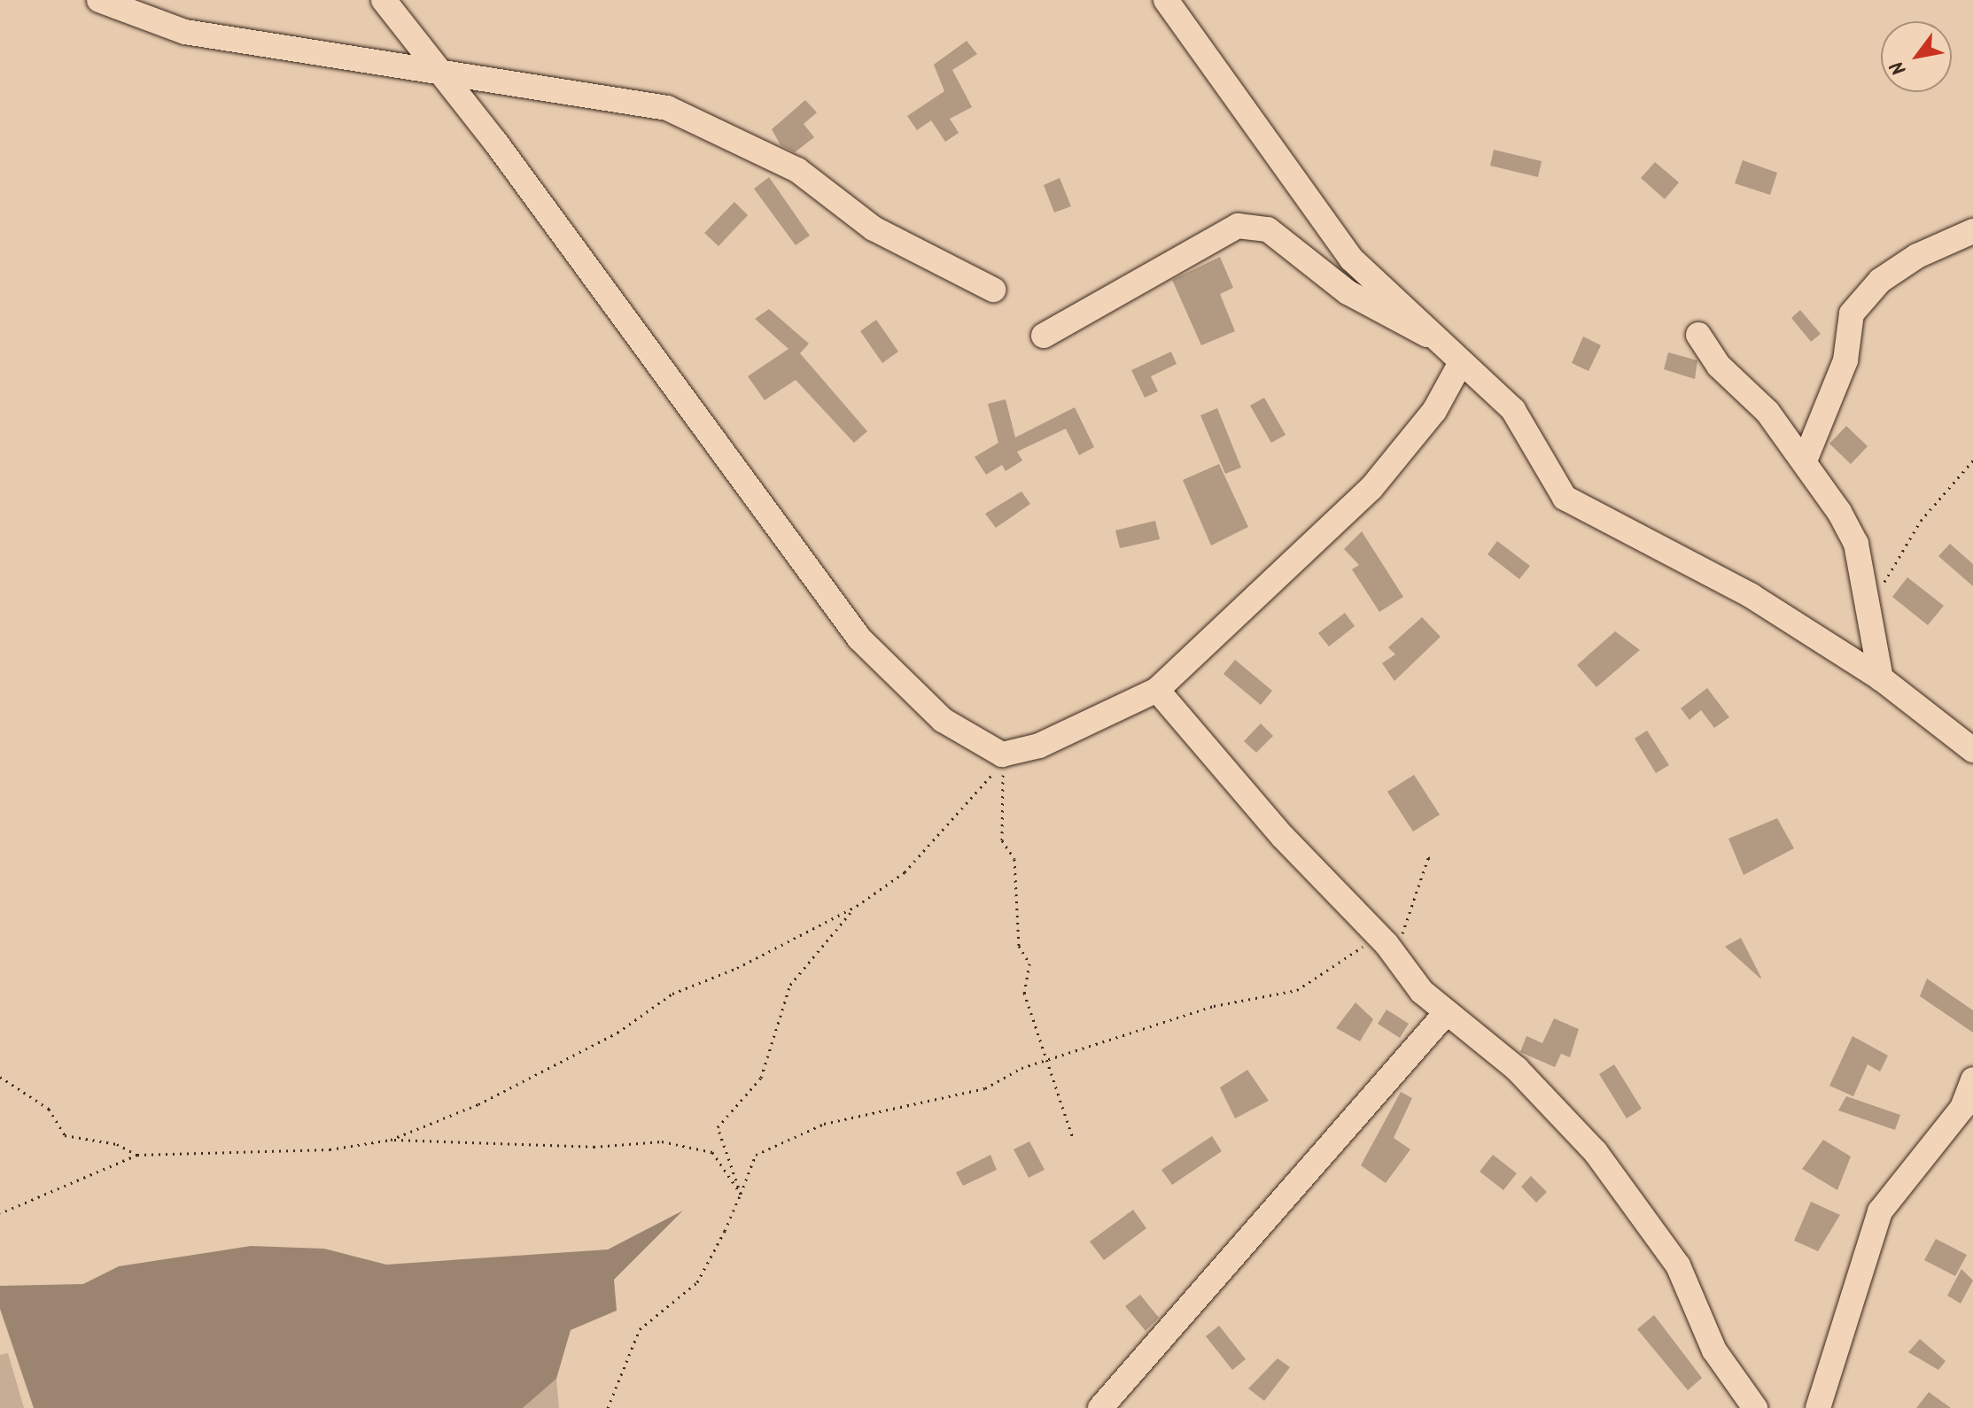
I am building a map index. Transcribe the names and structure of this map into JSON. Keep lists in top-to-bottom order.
{
  "north": "bottom left"
}
